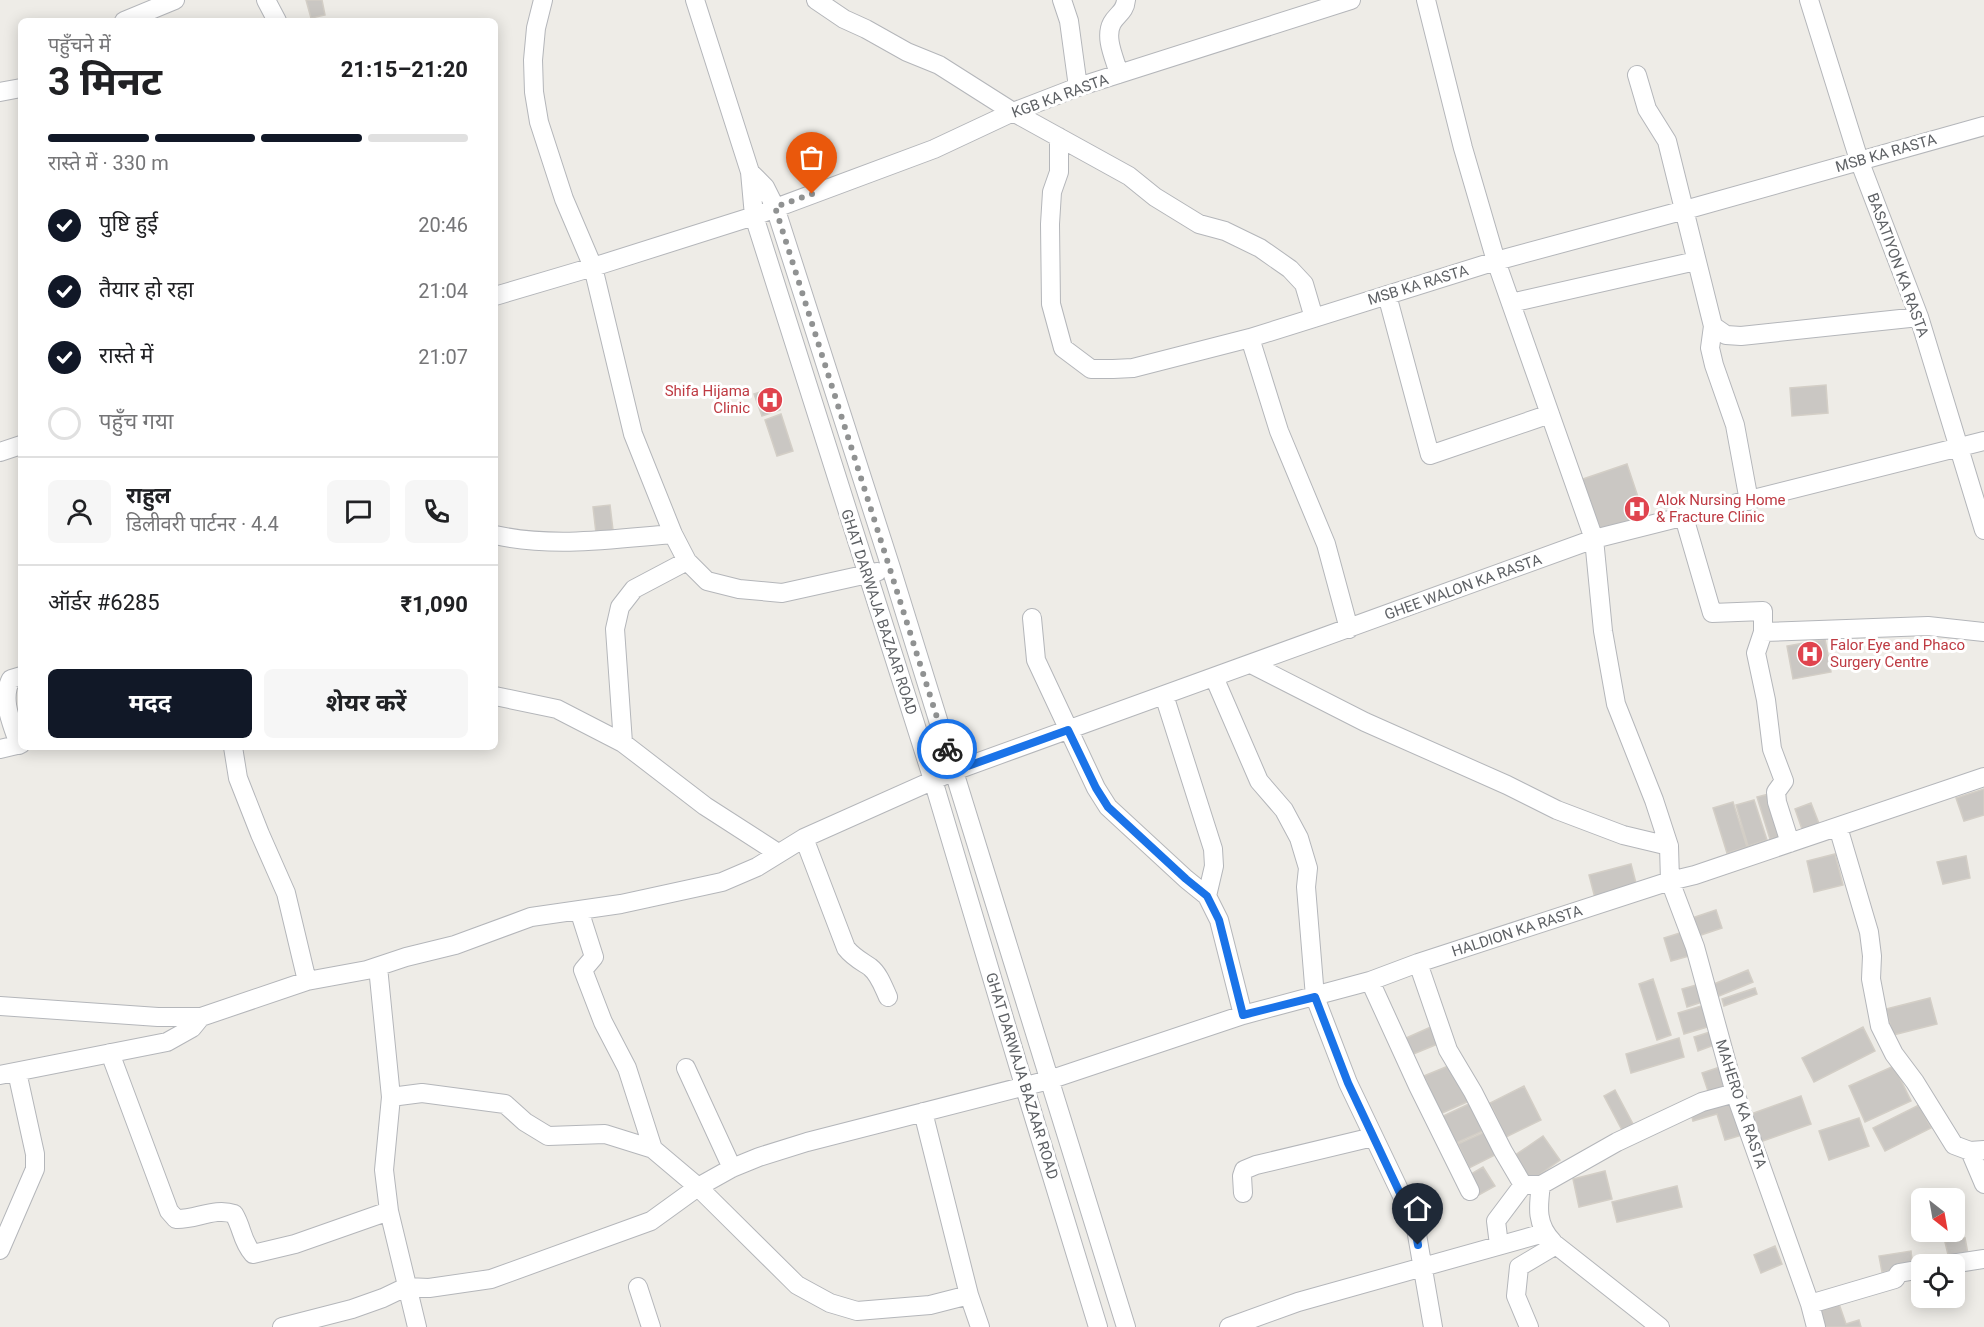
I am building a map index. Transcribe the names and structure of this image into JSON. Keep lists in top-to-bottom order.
{
  "streets": {
    "street": [
      "KGB KA RASTA",
      "MSB KA RASTA",
      "BASATIYON KA RASTA",
      "GHEE WALON KA RASTA",
      "GHAT DARWAJA BAZAAR ROAD",
      "HALDION KA RASTA",
      "MAHERO KA RASTA"
    ]
  },
  "crossings": [
    ["KGB KA RASTA", "GHAT DARWAJA BAZAAR ROAD"],
    ["MSB KA RASTA", "BASATIYON KA RASTA"],
    ["MSB KA RASTA", "MAHERO KA RASTA"],
    ["BASATIYON KA RASTA", "GHEE WALON KA RASTA"],
    ["GHEE WALON KA RASTA", "GHAT DARWAJA BAZAAR ROAD"],
    ["GHEE WALON KA RASTA", "MAHERO KA RASTA"],
    ["GHAT DARWAJA BAZAAR ROAD", "HALDION KA RASTA"],
    ["HALDION KA RASTA", "MAHERO KA RASTA"]
  ],
  "places": {
    "hospital": ["Shifa Hijama Clinic", "Alok Nursing Home & Fracture Clinic", "Falor Eye and Phaco Surgery Centre"]
  },
  "north": "bottom right",
  "page": {
    "heading": ["3 मिनट", "पहुँचने में", "21:15–21:20"],
    "panel": [
      "राहुल",
      "डिलीवरी पार्टनर · 4.4",
      "ऑर्डर #6285",
      "₹1,090"
    ],
    "bar": "रास्ते में · 330 m",
    "list": [
      ["पुष्टि हुई", "20:46"],
      ["तैयार हो रहा", "21:04"],
      ["रास्ते में", "21:07"],
      "पहुँच गया"
    ],
    "buttons": ["मदद", "शेयर करें"]
  }
}
